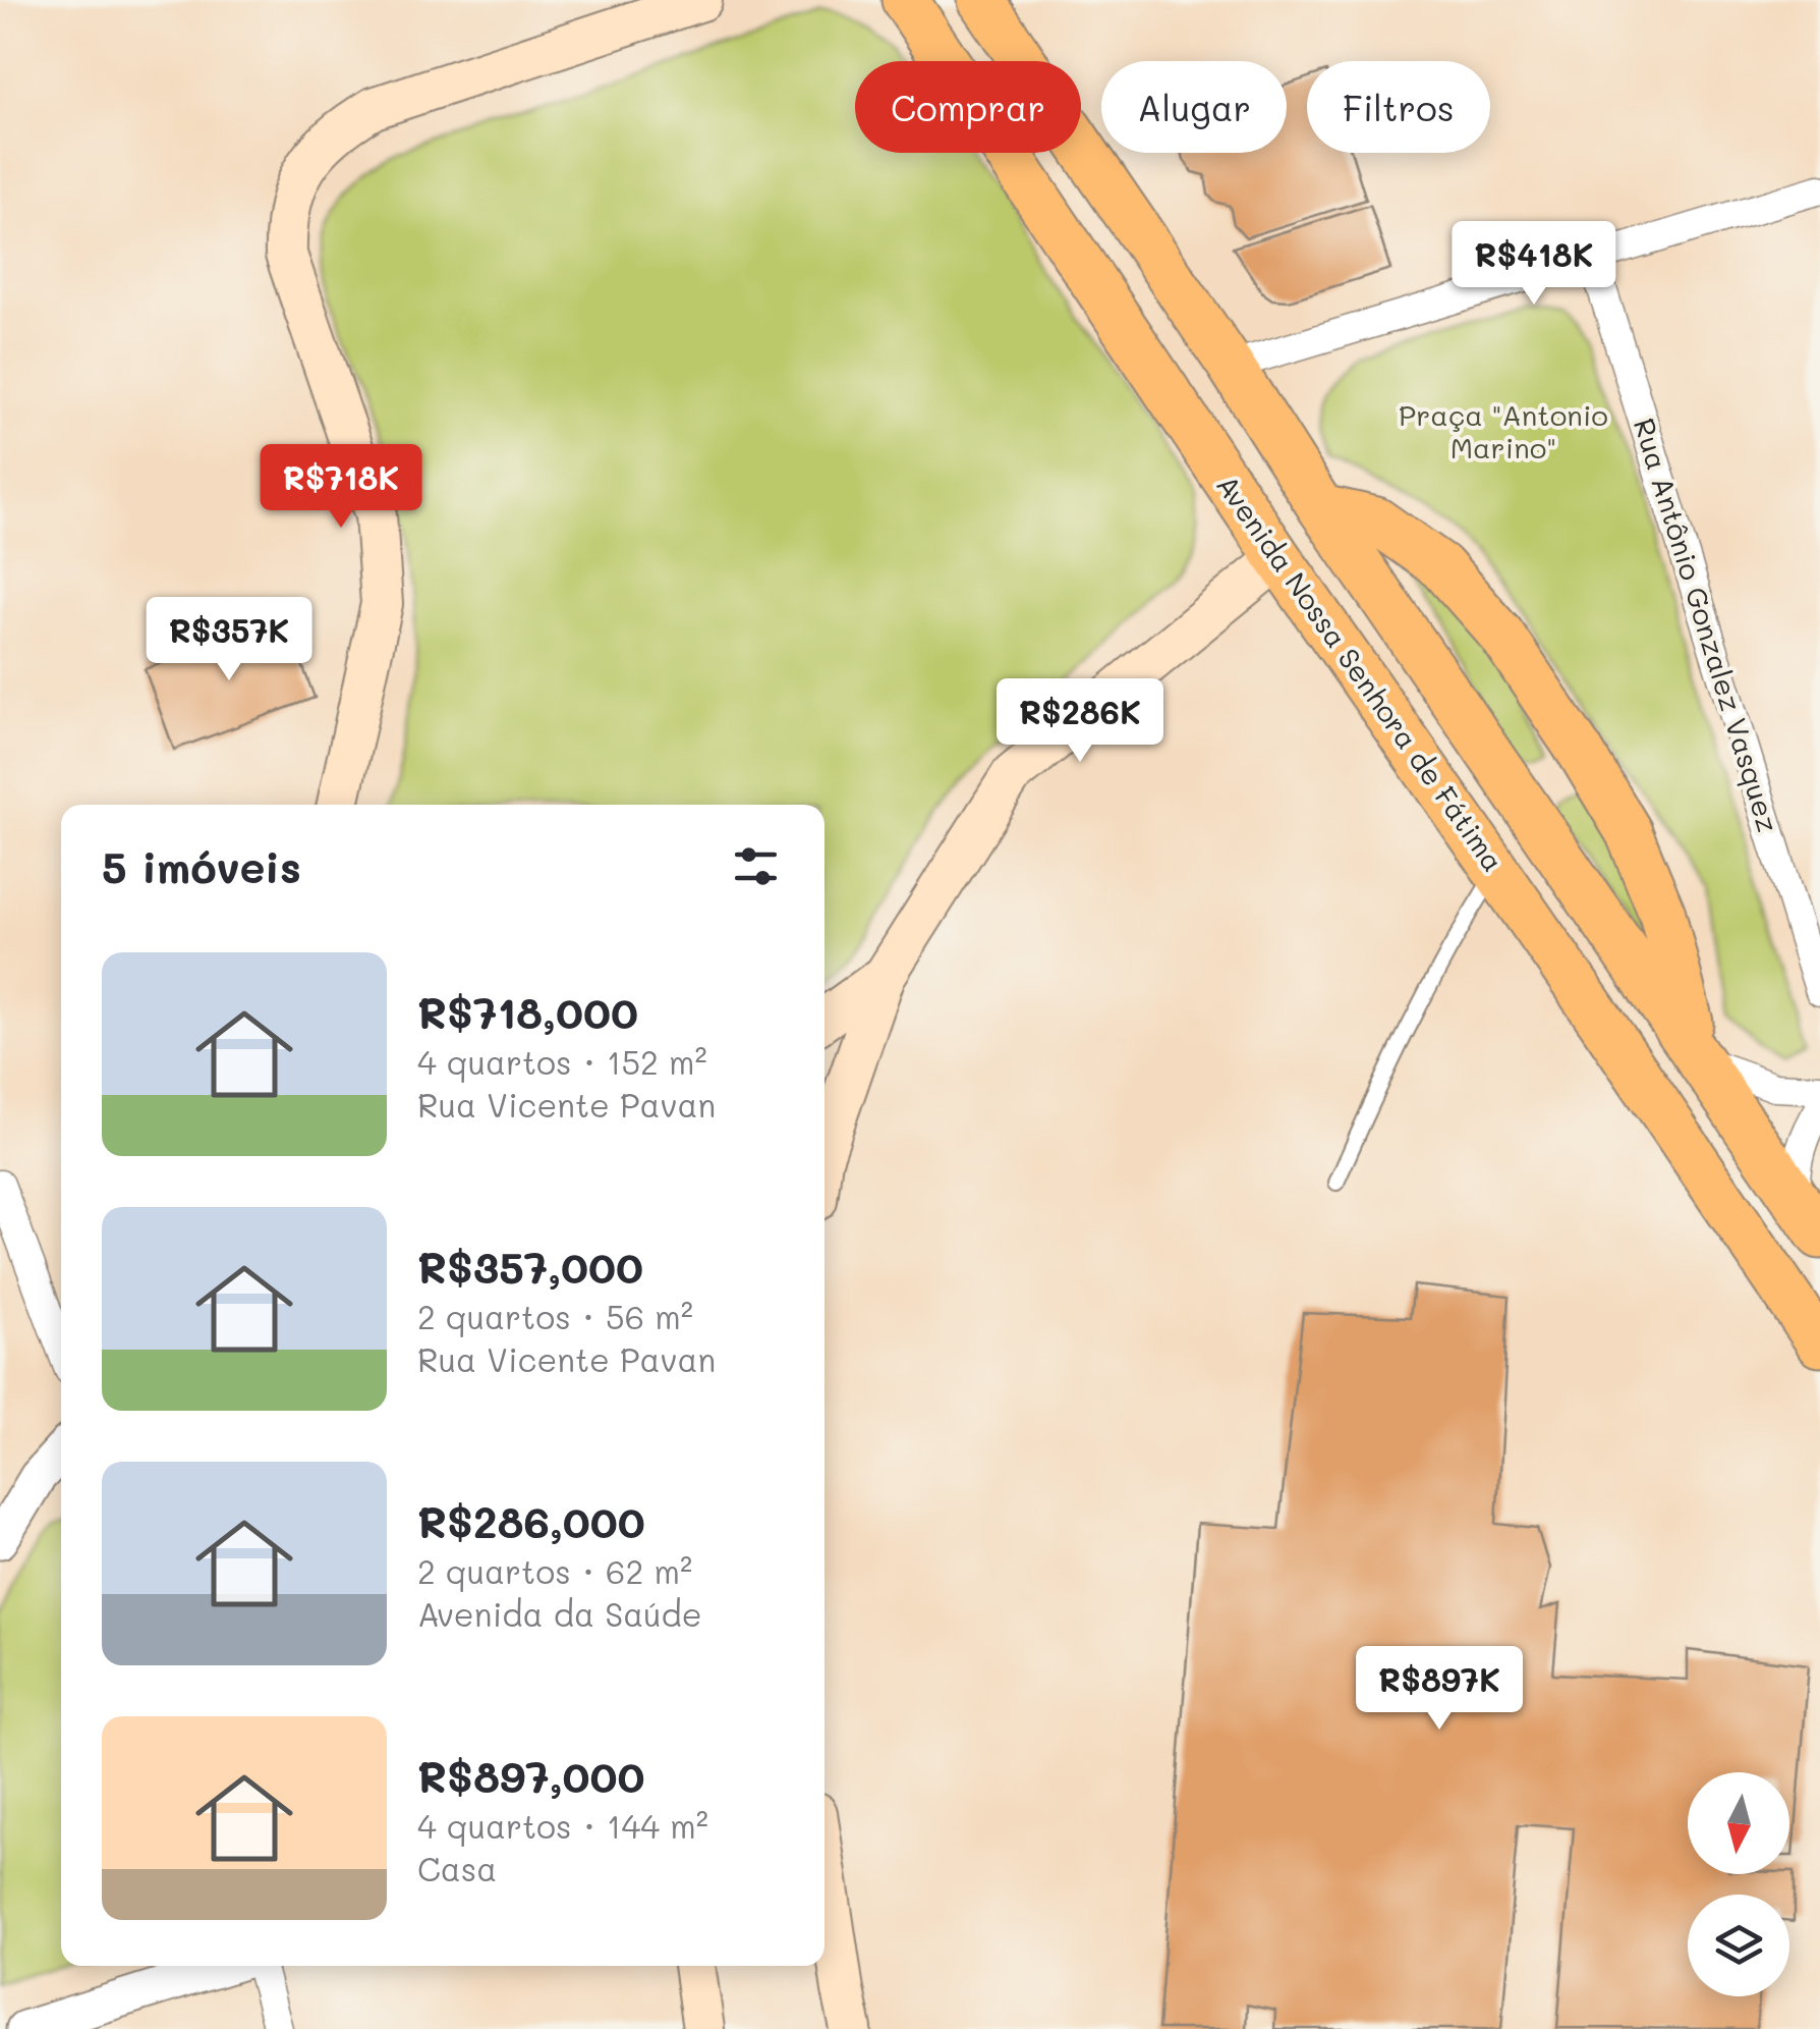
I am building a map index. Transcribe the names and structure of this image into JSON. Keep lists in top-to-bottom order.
{
  "streets": {
    "main road": ["Avenida Nossa Senhora de Fátima"],
    "street": ["Rua Antônio Gonzalez Vasquez"]
  },
  "parks": ["Praça \"Antonio Marino\""],
  "north": "bottom",
  "page": {
    "chip": ["Comprar", "Alugar", "Filtros"],
    "price": [
      "R$418K",
      "R$718K",
      "R$357K",
      "R$286K",
      "R$897K"
    ],
    "heading": "5 imóveis",
    "list": [
      {
        "name": "R$718,000",
        "note": "4 quartos · 152 m² · Rua Vicente Pavan"
      },
      {
        "name": "R$357,000",
        "note": "2 quartos · 56 m² · Rua Vicente Pavan"
      },
      {
        "name": "R$286,000",
        "note": "2 quartos · 62 m² · Avenida da Saúde"
      },
      {
        "name": "R$897,000",
        "note": "4 quartos · 144 m² · Casa"
      }
    ]
  }
}
